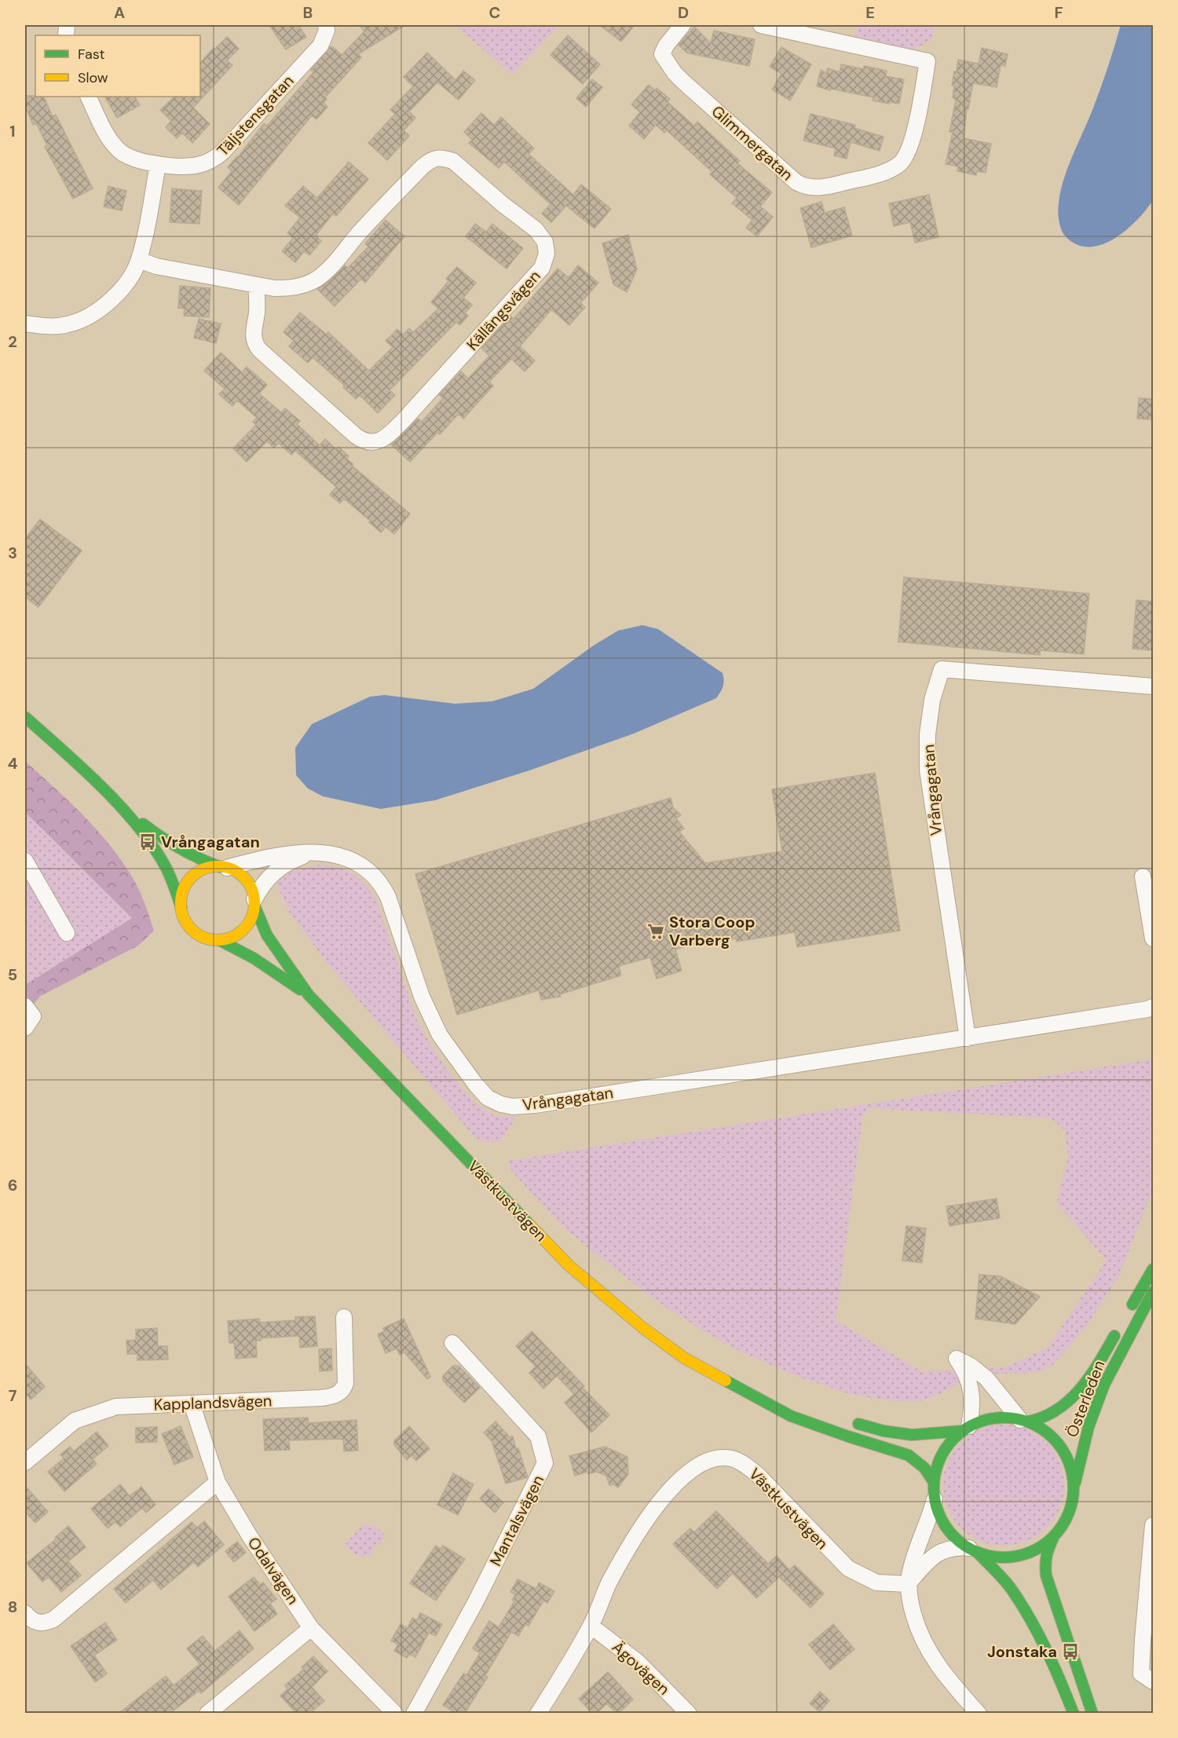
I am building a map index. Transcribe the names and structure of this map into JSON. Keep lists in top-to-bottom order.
{
  "streets": {
    "street": [
      "Täljstensgatan",
      "Glimmergatan",
      "Källängsvägen",
      "Vrångagatan",
      "Västkustvägen",
      "Österleden",
      "Kapplandsvägen",
      "Mantalsvägen",
      "Odalvägen",
      "Ägovägen"
    ]
  },
  "crossings": [
    ["Vrångagatan", "Västkustvägen"],
    ["Västkustvägen", "Österleden"],
    ["Västkustvägen", "Ägovägen"],
    ["Kapplandsvägen", "Odalvägen"]
  ],
  "places": {
    "bus stop": ["Vrångagatan", "Jonstaka"],
    "supermarket": ["Stora Coop Varberg"]
  },
  "legend": ["Fast", "Slow"],
  "grid": {
    "columns": [
      "A",
      "B",
      "C",
      "D",
      "E",
      "F"
    ],
    "rows": [
      "1",
      "2",
      "3",
      "4",
      "5",
      "6",
      "7",
      "8"
    ]
  }
}
